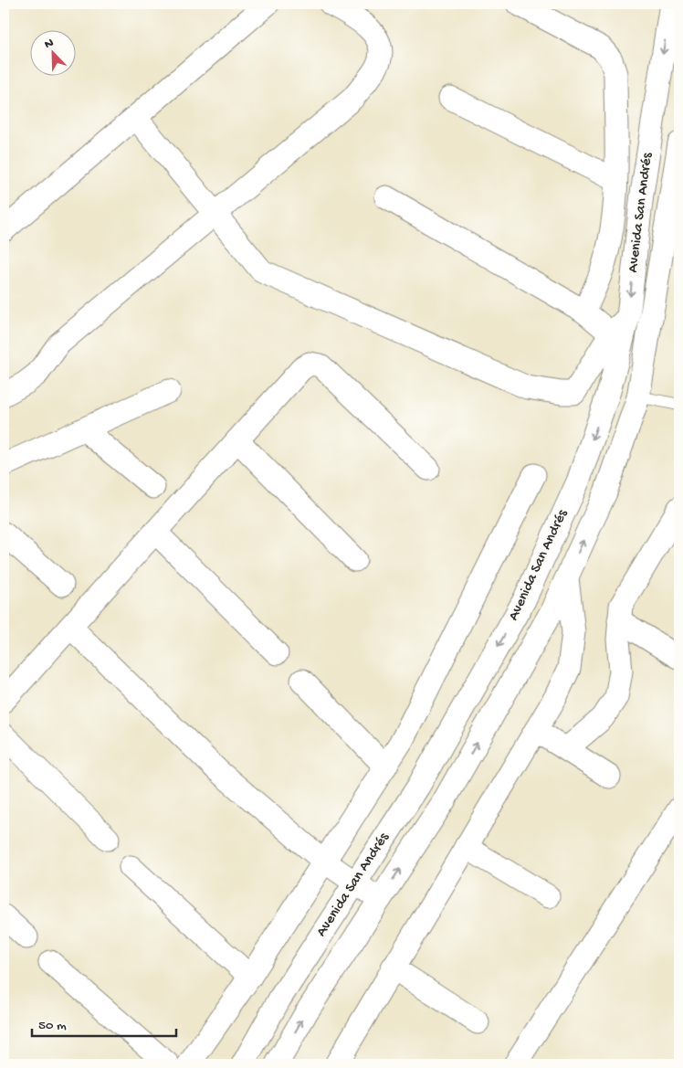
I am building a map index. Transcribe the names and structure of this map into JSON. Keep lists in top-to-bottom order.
{
  "streets": {
    "street": ["Avenida San Andrés"]
  },
  "scale_bar": "50 m",
  "north": "top left"
}
